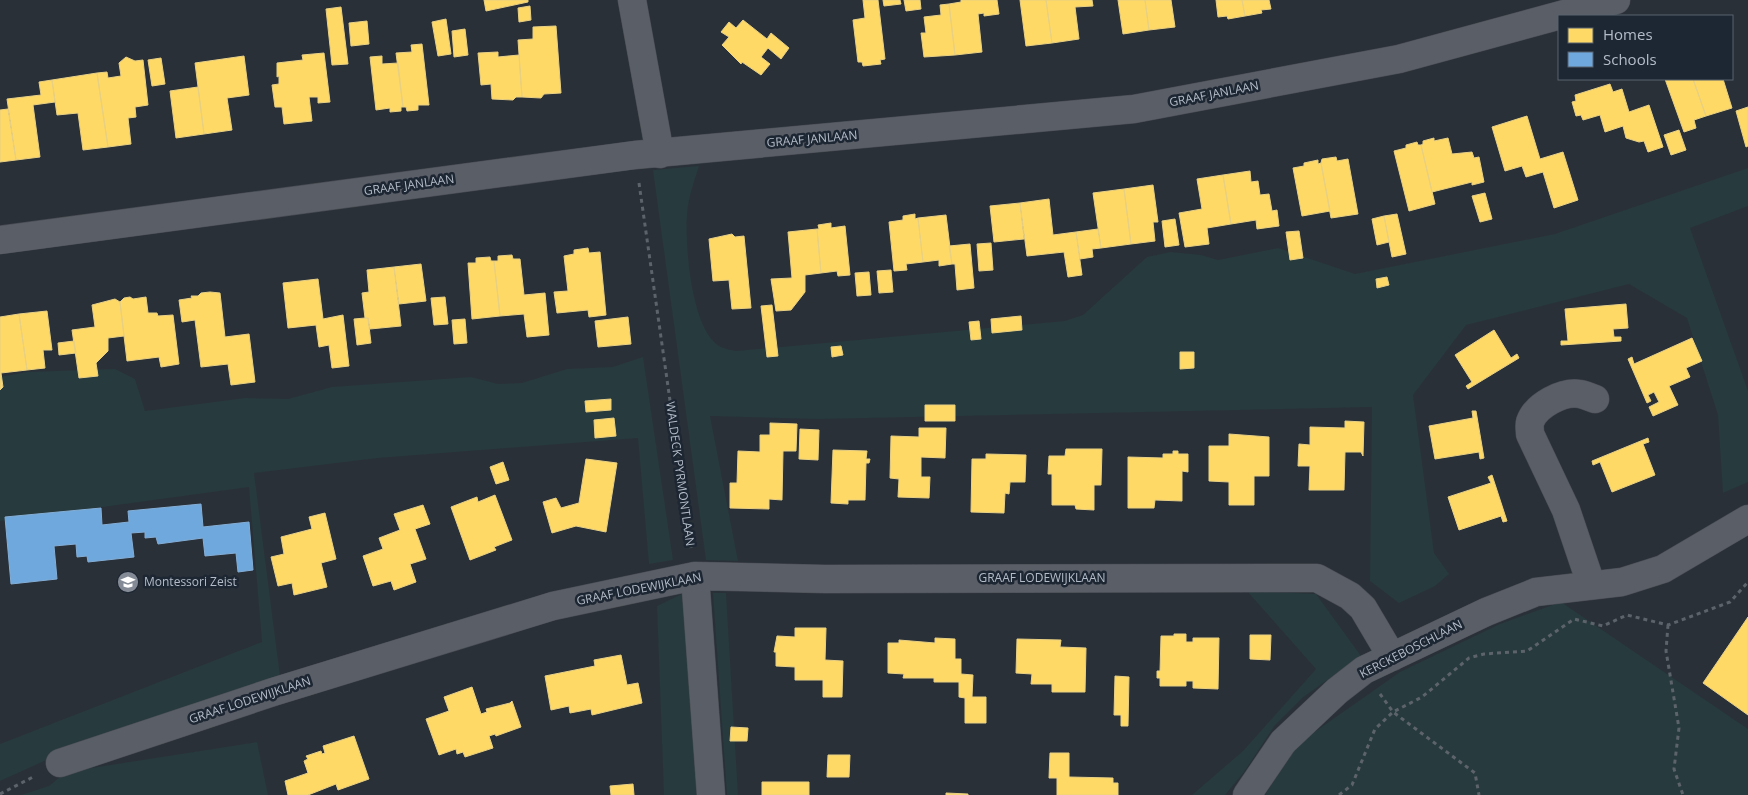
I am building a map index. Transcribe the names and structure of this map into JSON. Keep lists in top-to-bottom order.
{
  "streets": {
    "street": ["GRAAF JANLAAN", "GRAAF LODEWIJKLAAN", "KERCKEBOSCHLAAN"],
    "path": ["WALDECK PYRMONTLAAN"]
  },
  "crossings": [
    ["GRAAF JANLAAN", "WALDECK PYRMONTLAAN"],
    ["WALDECK PYRMONTLAAN", "GRAAF LODEWIJKLAAN"],
    ["GRAAF LODEWIJKLAAN", "KERCKEBOSCHLAAN"]
  ],
  "places": {
    "school or university": ["Montessori Zeist"]
  },
  "legend": ["Homes", "Schools"]
}
